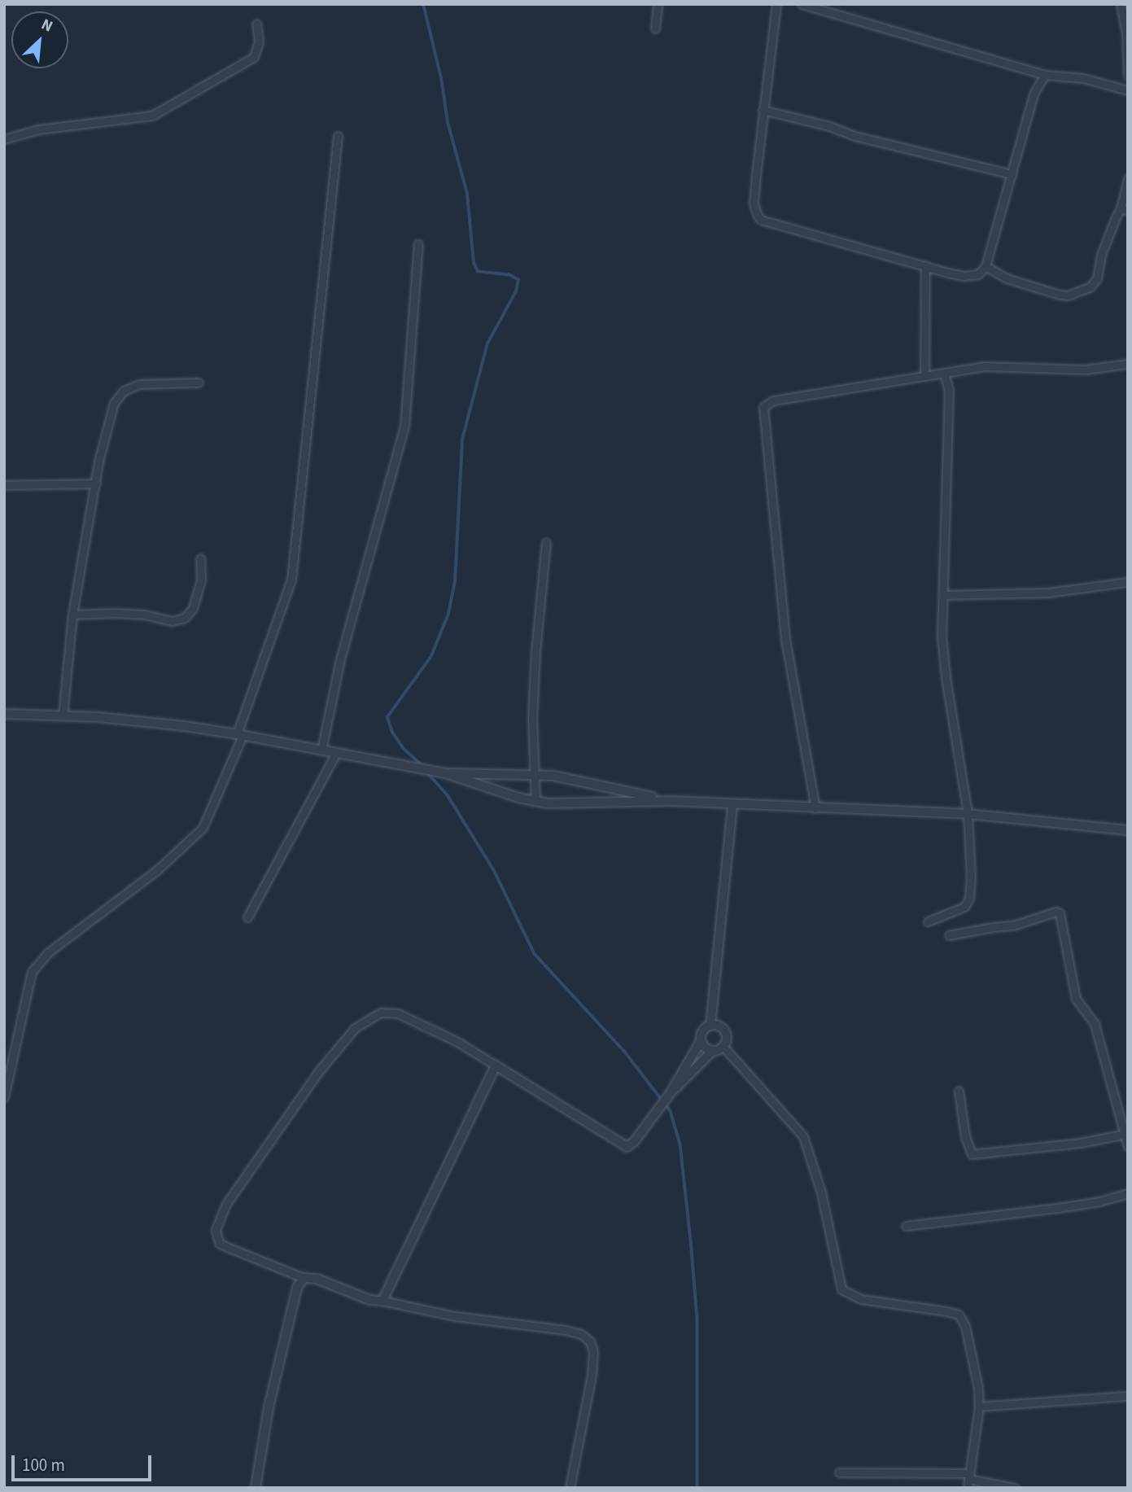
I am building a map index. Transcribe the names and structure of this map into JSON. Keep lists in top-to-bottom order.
{
  "scale_bar": "100 m",
  "north": "top right"
}
